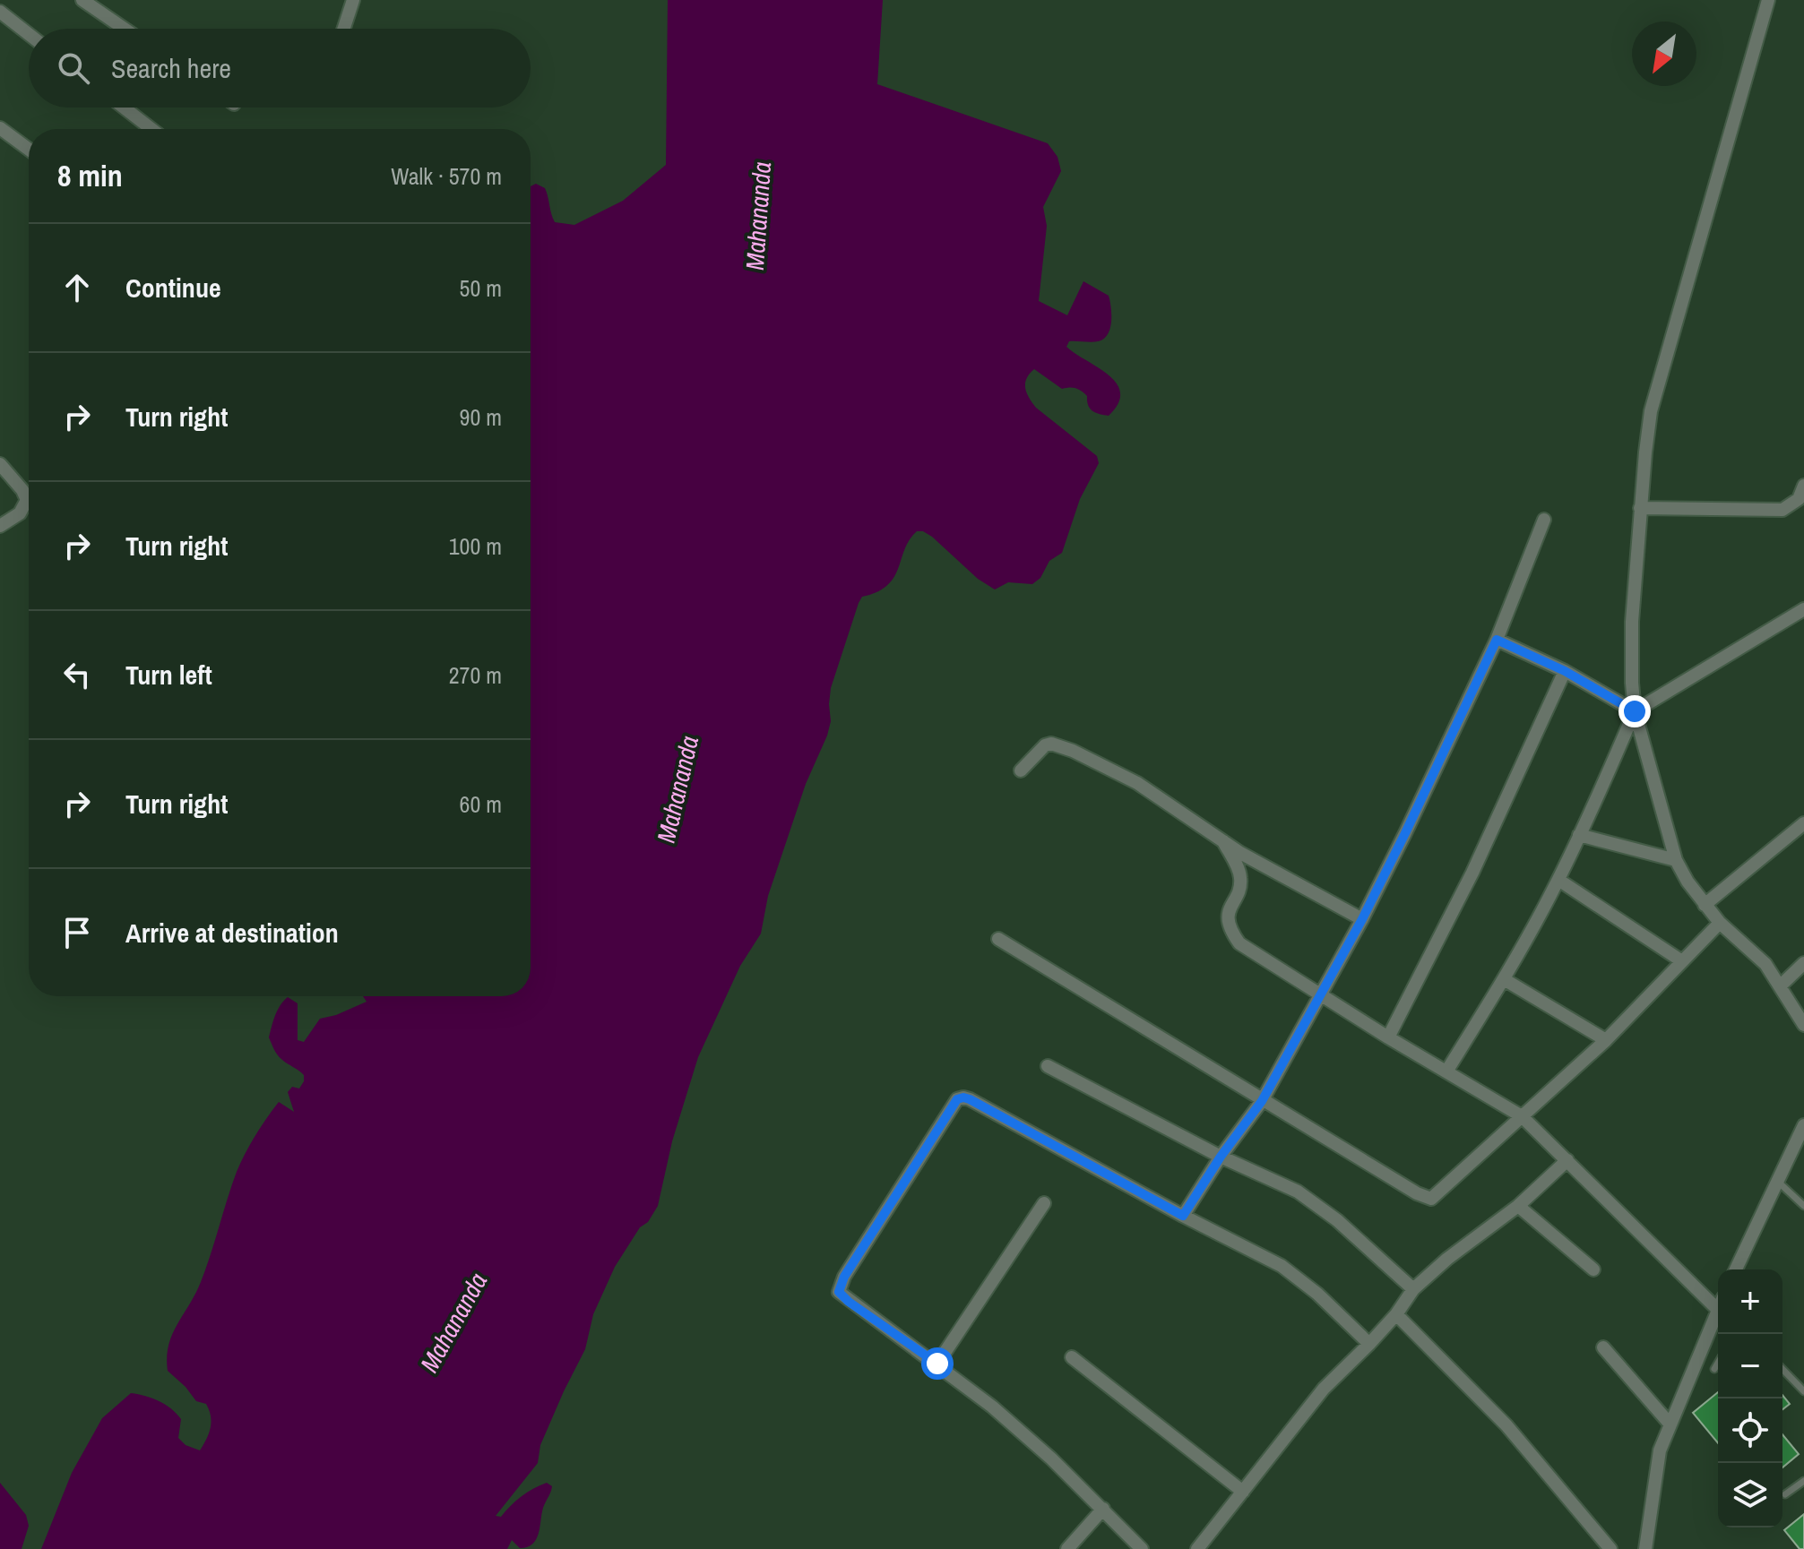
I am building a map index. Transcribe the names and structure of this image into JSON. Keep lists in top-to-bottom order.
{
  "water": ["Mahananda"],
  "north": "bottom left",
  "page": {
    "search": "Search here",
    "heading": ["8 min", "Walk · 570 m"],
    "list": [
      ["Continue", "50 m"],
      ["Turn right", "90 m"],
      ["Turn right", "100 m"],
      ["Turn left", "270 m"],
      ["Turn right", "60 m"],
      "Arrive at destination"
    ],
    "map_buttons": ["+", "−"]
  }
}
